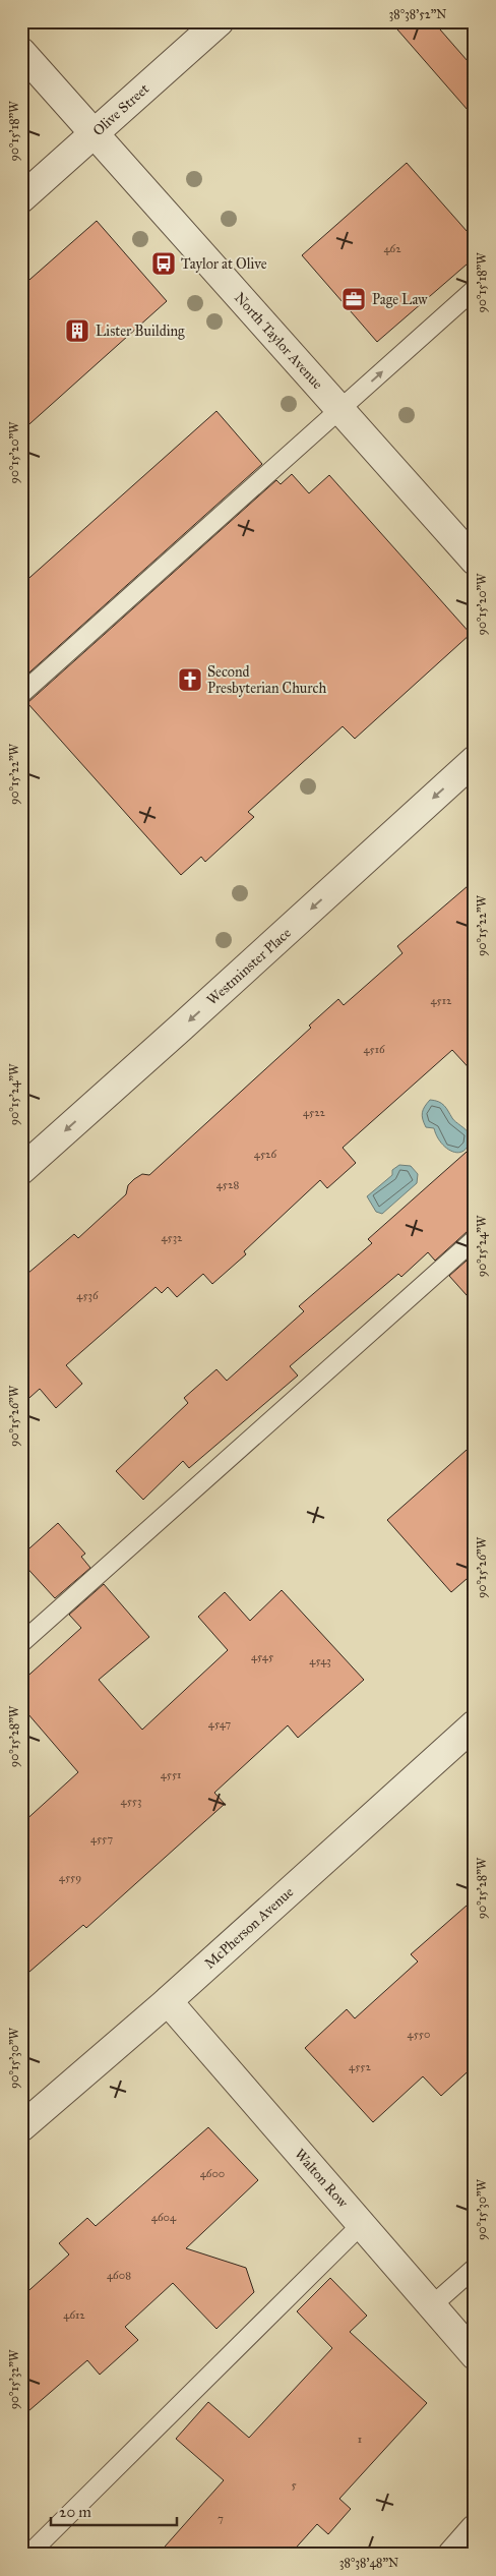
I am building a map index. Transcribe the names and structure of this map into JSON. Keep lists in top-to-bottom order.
{
  "streets": {
    "street": [
      "Olive Street",
      "North Taylor Avenue",
      "Westminster Place",
      "McPherson Avenue",
      "Walton Row"
    ]
  },
  "crossings": [
    ["Olive Street", "North Taylor Avenue"],
    ["McPherson Avenue", "Walton Row"]
  ],
  "one_way": ["Westminster Place"],
  "places": {
    "bus stop": ["Taylor at Olive"],
    "office": ["Page Law"],
    "building": ["Lister Building"],
    "church": ["Second Presbyterian Church"]
  },
  "house_numbers": [
    "462",
    "4512",
    "4516",
    "4522",
    "4526",
    "4528",
    "4532",
    "4536",
    "4545",
    "4543",
    "4547",
    "4551",
    "4553",
    "4557",
    "4559",
    "4550",
    "4552",
    "4600",
    "4604",
    "4608",
    "4612",
    "1",
    "5",
    "7"
  ],
  "scale_bar": "20 m",
  "coordinates": [
    "38°38'52\"N",
    "90°15'18\"W",
    "90°15'20\"W",
    "90°15'22\"W",
    "90°15'24\"W",
    "90°15'26\"W",
    "90°15'28\"W",
    "90°15'30\"W",
    "90°15'32\"W",
    "38°38'48\"N"
  ]
}
